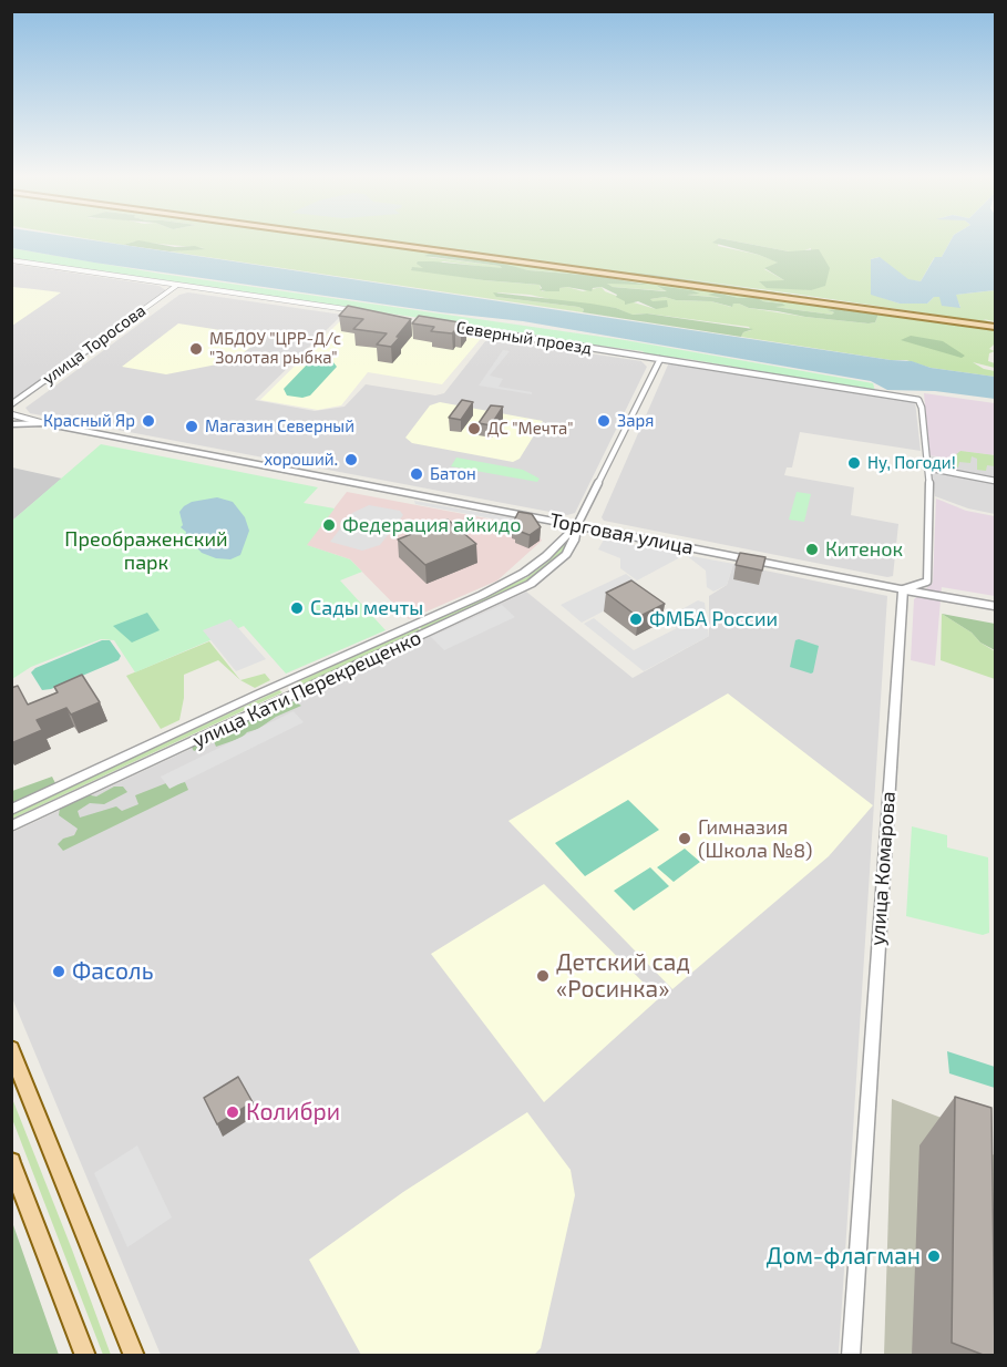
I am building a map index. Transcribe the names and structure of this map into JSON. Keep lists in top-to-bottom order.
{
  "streets": {
    "street": [
      "Северный проезд",
      "улица Торосова",
      "Торговая улица",
      "улица Кати Перекрещенко",
      "улица Комарова"
    ]
  },
  "crossings": [
    ["Северный проезд", "улица Кати Перекрещенко"],
    ["Торговая улица", "улица Кати Перекрещенко"],
    ["Торговая улица", "улица Комарова"]
  ],
  "parks": ["Преображенский парк"],
  "places": [
    "МБДОУ \"ЦРР-Д/с \"Золотая рыбка\"",
    "Красный Яр",
    "Заря",
    "Магазин Северный",
    "ДС \"Мечта\"",
    "хороший.",
    "Ну, Погоди!",
    "Батон",
    "Федерация айкидо",
    "Китенок",
    "Сады мечты",
    "ФМБА России",
    "Гимназия (Школа №8)",
    "Фасоль",
    "Детский сад «Росинка»",
    "Колибри",
    "Дом-флагман"
  ]
}
